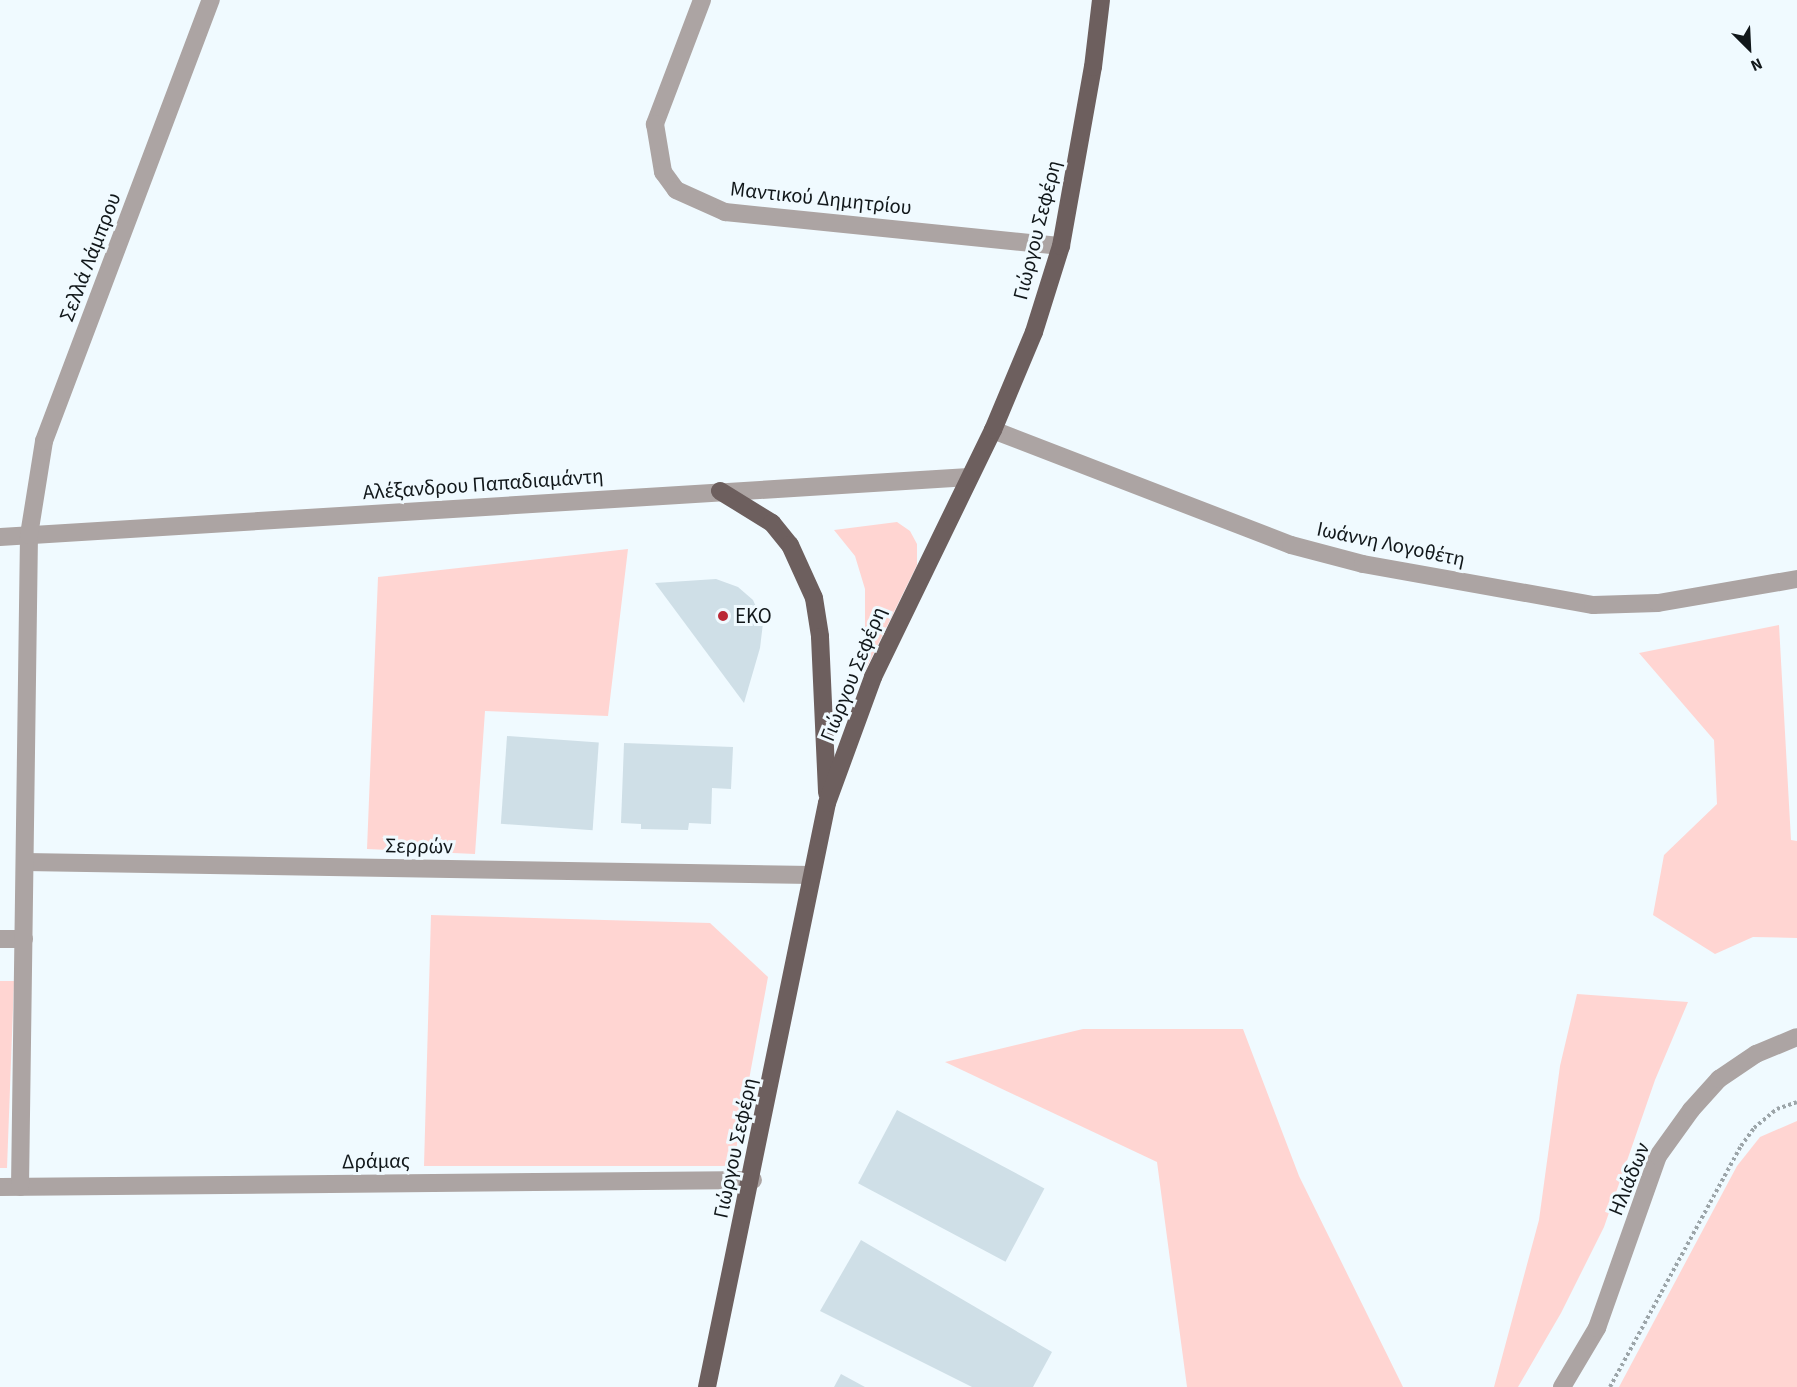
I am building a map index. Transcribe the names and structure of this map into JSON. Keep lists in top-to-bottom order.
{
  "streets": {
    "main road": ["Γιώργου Σεφέρη"],
    "street": [
      "Μαντικού Δημητρίου",
      "Σελλά Λάμπρου",
      "Αλέξανδρου Παπαδιαμάντη",
      "Ιωάννη Λογοθέτη",
      "Σερρών",
      "Δράμας",
      "Ηλιάδων"
    ]
  },
  "crossings": [
    ["Μαντικού Δημητρίου", "Γιώργου Σεφέρη"],
    ["Γιώργου Σεφέρη", "Αλέξανδρου Παπαδιαμάντη"],
    ["Γιώργου Σεφέρη", "Ιωάννη Λογοθέτη"],
    ["Γιώργου Σεφέρη", "Σερρών"],
    ["Γιώργου Σεφέρη", "Δράμας"],
    ["Σελλά Λάμπρου", "Αλέξανδρου Παπαδιαμάντη"],
    ["Σελλά Λάμπρου", "Σερρών"],
    ["Σελλά Λάμπρου", "Δράμας"]
  ],
  "places": ["EKO"],
  "north": "bottom right"
}
